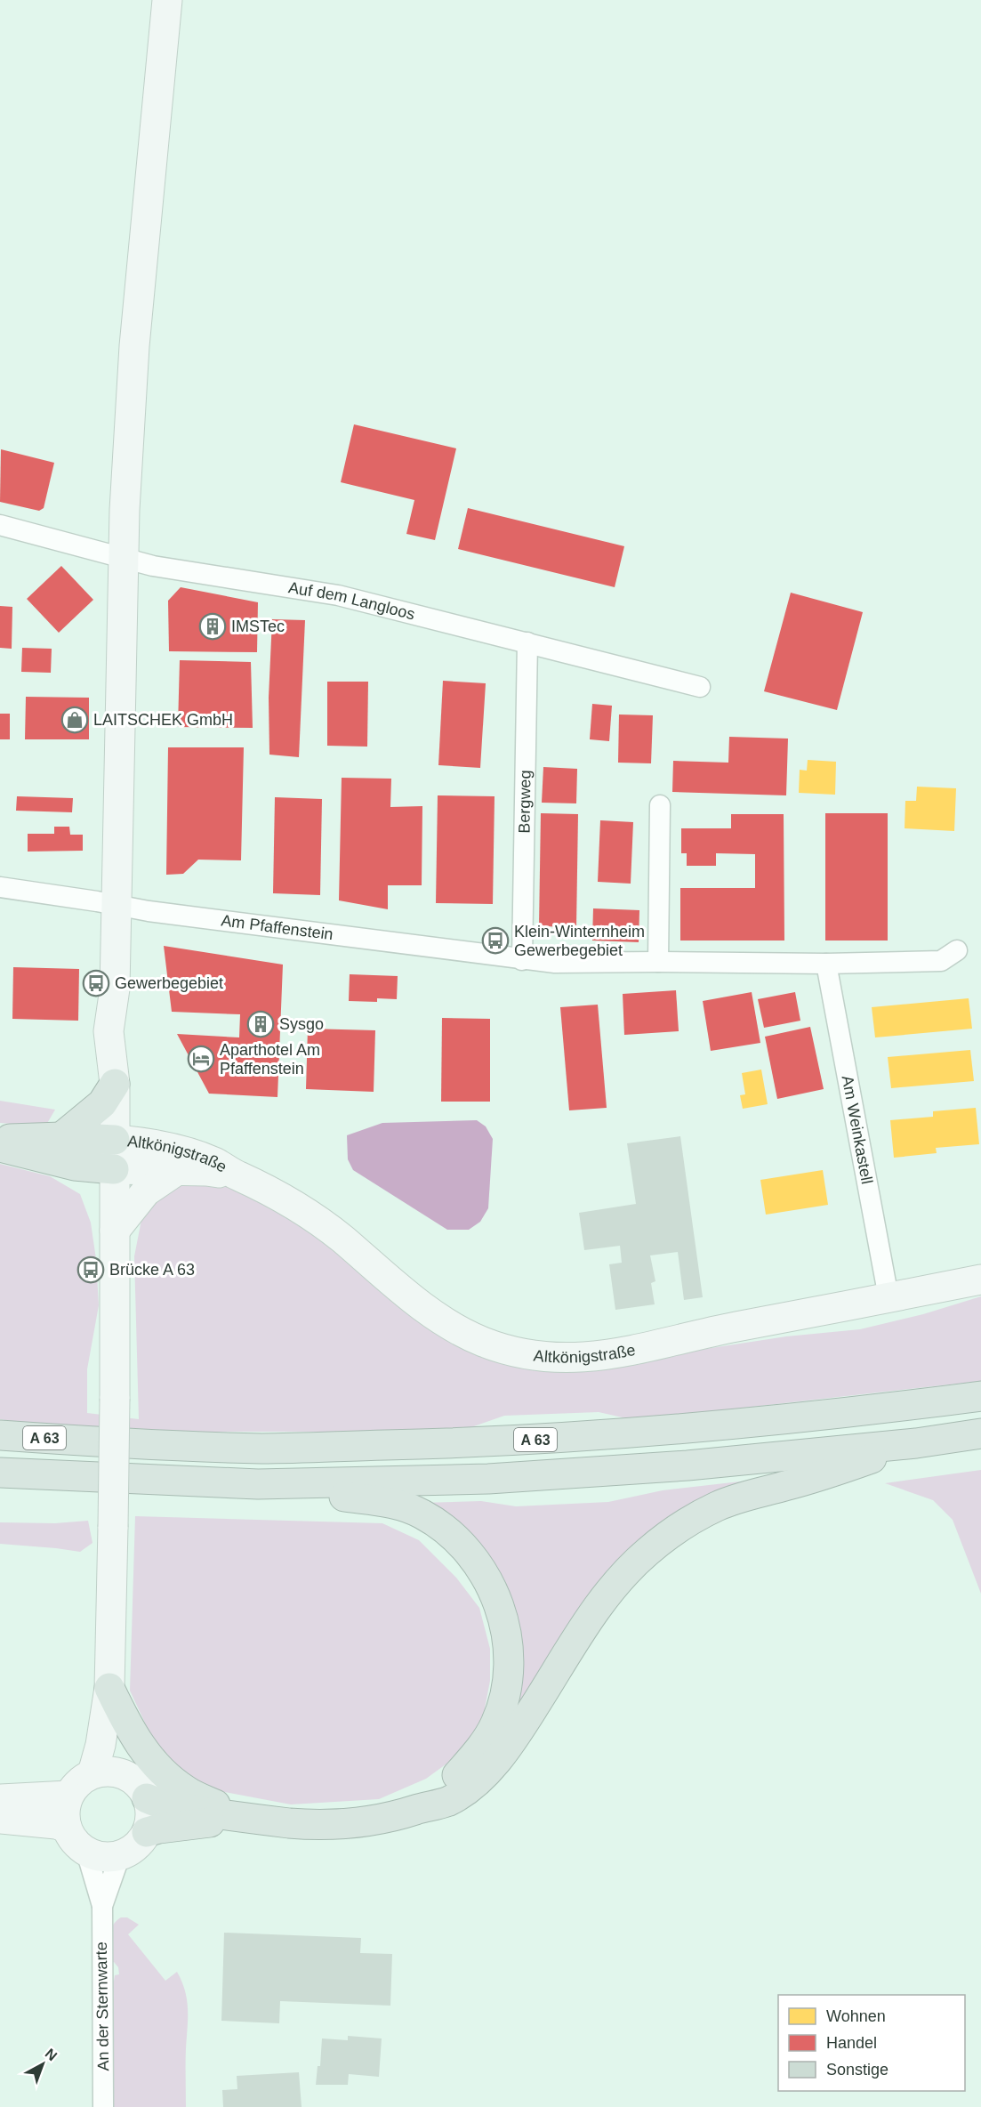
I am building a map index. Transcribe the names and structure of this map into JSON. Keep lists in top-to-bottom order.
{
  "streets": {
    "highway": ["A 63"],
    "main road": ["Altkönigstraße"],
    "street": [
      "Auf dem Langloos",
      "Bergweg",
      "Am Pfaffenstein",
      "Am Weinkastell",
      "An der Sternwarte"
    ]
  },
  "crossings": [
    ["Auf dem Langloos", "Bergweg"],
    ["Bergweg", "Am Pfaffenstein"],
    ["Am Weinkastell", "Altkönigstraße"]
  ],
  "places": {
    "building": ["IMSTec", "Sysgo"],
    "shop": ["LAITSCHEK GmbH"],
    "bus stop": ["Klein-Winternheim Gewerbegebiet", "Gewerbegebiet", "Brücke A 63"],
    "hotel": ["Aparthotel Am Pfaffenstein"]
  },
  "legend": ["Wohnen", "Handel", "Sonstige"],
  "north": "top right"
}
